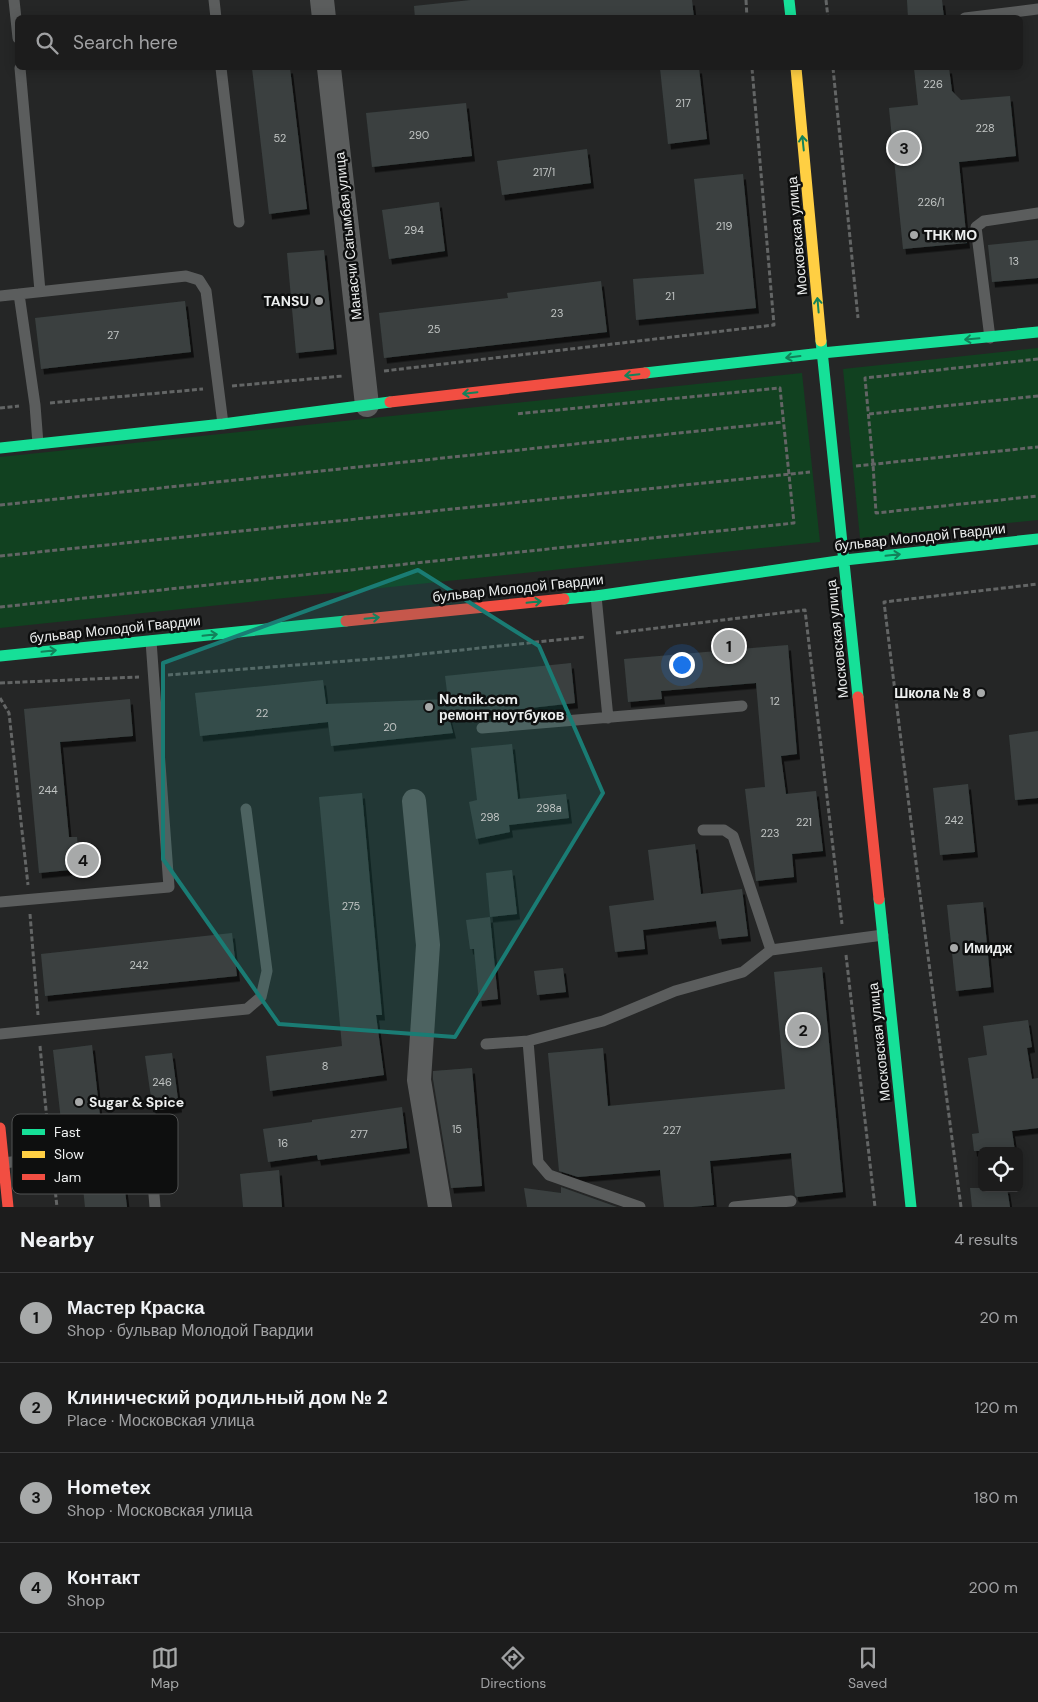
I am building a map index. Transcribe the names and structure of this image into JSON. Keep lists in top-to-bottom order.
{
  "streets": {
    "main road": ["Московская улица", "бульвар Молодой Гвардии"],
    "street": ["Манасчи Сагымбая улица"]
  },
  "crossings": [
    ["Московская улица", "бульвар Молодой Гвардии"]
  ],
  "one_way": ["бульвар Молодой Гвардии"],
  "places": [
    "ТНК МО",
    "TANSU",
    "Школа № 8",
    "Notnik.com ремонт ноутбуков",
    "Имидж",
    "Sugar & Spice"
  ],
  "house_numbers": [
    "226",
    "217",
    "228",
    "290",
    "52",
    "217/1",
    "226/1",
    "219",
    "294",
    "13",
    "21",
    "23",
    "25",
    "27",
    "12",
    "22",
    "20",
    "244",
    "298a",
    "298",
    "242",
    "221",
    "223",
    "275",
    "242",
    "8",
    "246",
    "15",
    "227",
    "277",
    "16"
  ],
  "legend": ["Fast", "Slow", "Jam"],
  "page": {
    "search": "Search here",
    "pins": [
      "3",
      "1",
      "4",
      "2"
    ],
    "heading": ["Nearby", "4 results"],
    "list": [
      {
        "mark": "1",
        "name": "Мастер Краска",
        "note": "Shop · бульвар Молодой Гвардии",
        "value": "20 m"
      },
      {
        "mark": "2",
        "name": "Клинический родильный дом № 2",
        "note": "Place · Московская улица",
        "value": "120 m"
      },
      {
        "mark": "3",
        "name": "Hometex",
        "note": "Shop · Московская улица",
        "value": "180 m"
      },
      {
        "mark": "4",
        "name": "Контакт",
        "note": "Shop",
        "value": "200 m"
      }
    ],
    "nav": ["Map", "Directions", "Saved"]
  }
}
